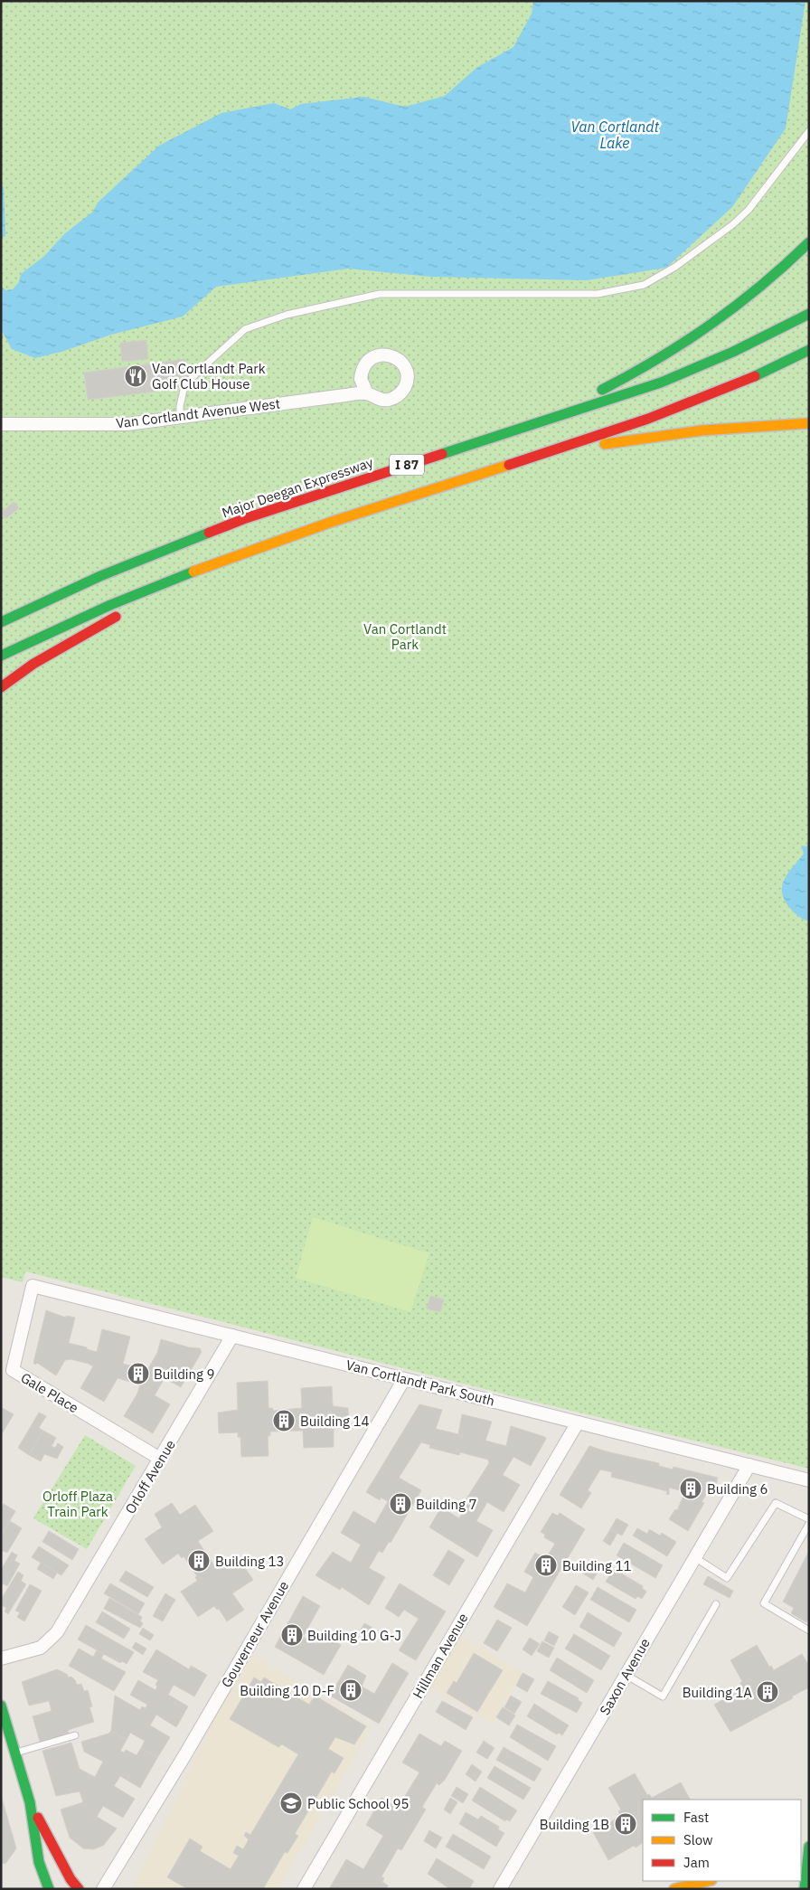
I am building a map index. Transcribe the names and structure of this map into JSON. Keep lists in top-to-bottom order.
{
  "streets": {
    "main road": ["I 87", "Major Deegan Expressway"],
    "street": [
      "Van Cortlandt Avenue West",
      "Van Cortlandt Park South",
      "Gale Place",
      "Orloff Avenue",
      "Gouverneur Avenue",
      "Hillman Avenue",
      "Saxon Avenue"
    ]
  },
  "crossings": [
    ["Van Cortlandt Park South", "Gale Place"],
    ["Van Cortlandt Park South", "Orloff Avenue"],
    ["Van Cortlandt Park South", "Gouverneur Avenue"],
    ["Van Cortlandt Park South", "Hillman Avenue"],
    ["Van Cortlandt Park South", "Saxon Avenue"],
    ["Gale Place", "Orloff Avenue"]
  ],
  "water": ["Van Cortlandt Lake"],
  "parks": ["Van Cortlandt Park", "Orloff Plaza Train Park"],
  "places": {
    "restaurant": ["Van Cortlandt Park Golf Club House"],
    "building": [
      "Building 9",
      "Building 14",
      "Building 6",
      "Building 7",
      "Building 13",
      "Building 11",
      "Building 10 G-J",
      "Building 10 D-F",
      "Building 1A",
      "Building 1B"
    ],
    "school or university": ["Public School 95"]
  },
  "legend": ["Fast", "Slow", "Jam"]
}
